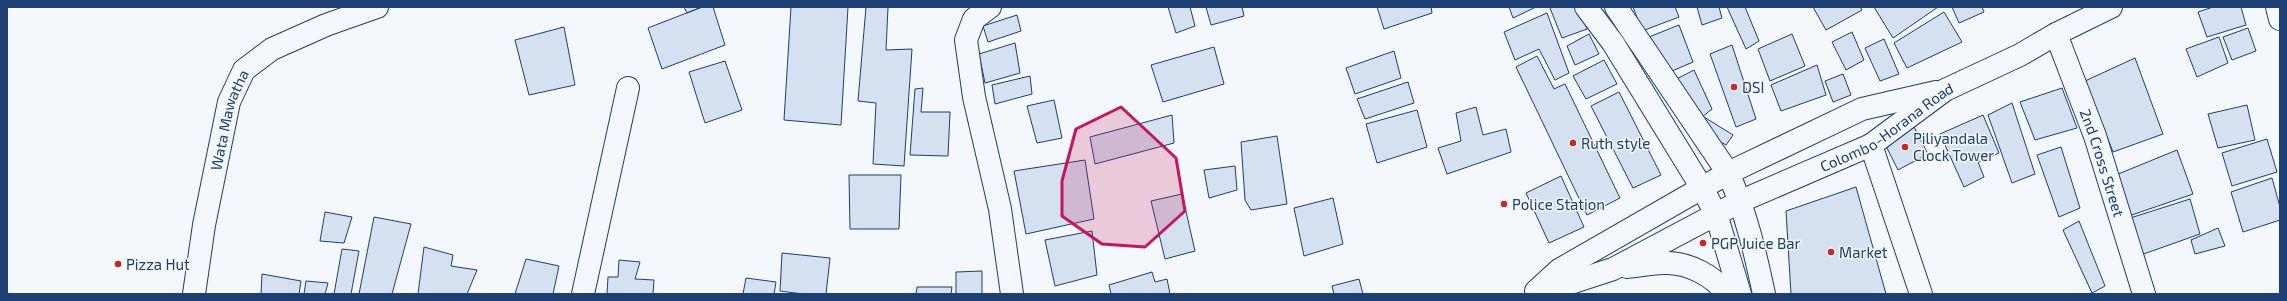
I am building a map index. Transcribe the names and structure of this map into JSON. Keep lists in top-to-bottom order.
{
  "streets": {
    "main road": ["Wata Mawatha", "Colombo-Horana Road", "2nd Cross Street"]
  },
  "places": [
    "DSI",
    "Ruth style",
    "Piliyandala Clock Tower",
    "Police Station",
    "PGP Juice Bar",
    "Market",
    "Pizza Hut"
  ]
}
